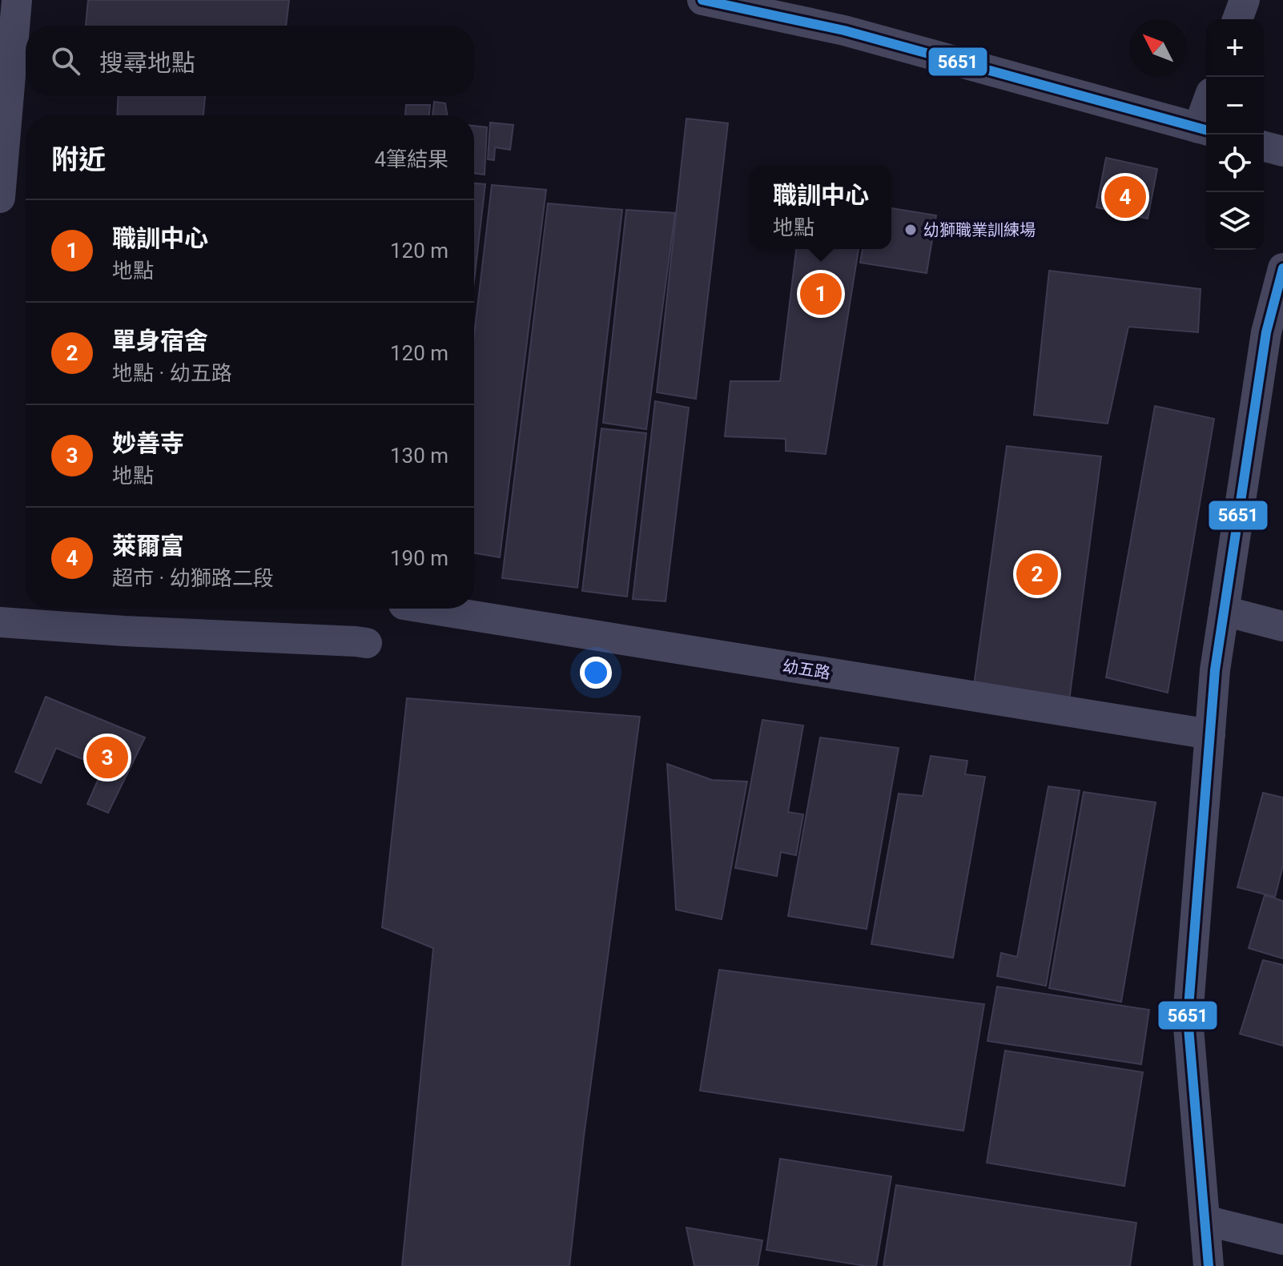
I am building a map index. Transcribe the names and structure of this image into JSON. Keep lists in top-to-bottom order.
{
  "streets": {
    "street": ["幼五路"]
  },
  "places": ["幼獅職業訓練場"],
  "lines": ["transit line 5651"],
  "north": "top left",
  "page": {
    "map_buttons": ["+", "−"],
    "search": "搜尋地點",
    "heading": ["附近", "4筆結果"],
    "popup": ["職訓中心", "地點"],
    "pins": [
      "4",
      "1",
      "2",
      "3"
    ],
    "list": [
      {
        "mark": "1",
        "name": "職訓中心",
        "note": "地點",
        "value": "120 m"
      },
      {
        "mark": "2",
        "name": "單身宿舍",
        "note": "地點 · 幼五路",
        "value": "120 m"
      },
      {
        "mark": "3",
        "name": "妙善寺",
        "note": "地點",
        "value": "130 m"
      },
      {
        "mark": "4",
        "name": "萊爾富",
        "note": "超市 · 幼獅路二段",
        "value": "190 m"
      }
    ]
  }
}
